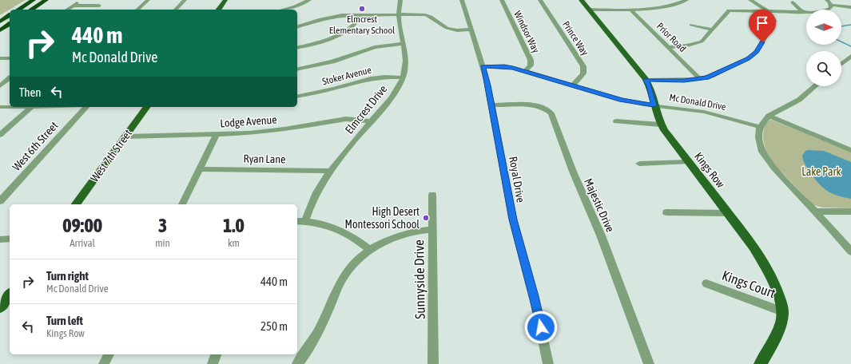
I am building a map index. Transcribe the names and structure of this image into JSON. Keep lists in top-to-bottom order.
{
  "streets": {
    "main road": ["West 7th Street", "Kings Row"],
    "street": [
      "Windsor Way",
      "Prior Road",
      "Prince Way",
      "Stoker Avenue",
      "Mc Donald Drive",
      "Elmcrest Drive",
      "Lodge Avenue",
      "West 6th Street",
      "Ryan Lane",
      "Royal Drive",
      "Majestic Drive",
      "Sunnyside Drive",
      "Kings Court"
    ]
  },
  "crossings": [
    ["Windsor Way", "Mc Donald Drive"],
    ["Prince Way", "Mc Donald Drive"],
    ["Stoker Avenue", "Elmcrest Drive"],
    ["Mc Donald Drive", "Kings Row"],
    ["Mc Donald Drive", "Royal Drive"],
    ["Elmcrest Drive", "Lodge Avenue"],
    ["Elmcrest Drive", "Ryan Lane"],
    ["Lodge Avenue", "West 7th Street"],
    ["Kings Row", "Kings Court"],
    ["Royal Drive", "Majestic Drive"]
  ],
  "parks": ["Lake Park"],
  "places": ["Elmcrest Elementary School", "High Desert Montessori School"],
  "north": "right",
  "page": {
    "turn": ["440 m", "Mc Donald Drive"],
    "then": "Then",
    "eta": [
      "09:00",
      "Arrival",
      "3",
      "min",
      "1.0",
      "km"
    ],
    "list": [
      {
        "name": "Turn right",
        "note": "Mc Donald Drive",
        "value": "440 m"
      },
      {
        "name": "Turn left",
        "note": "Kings Row",
        "value": "250 m"
      }
    ]
  }
}
